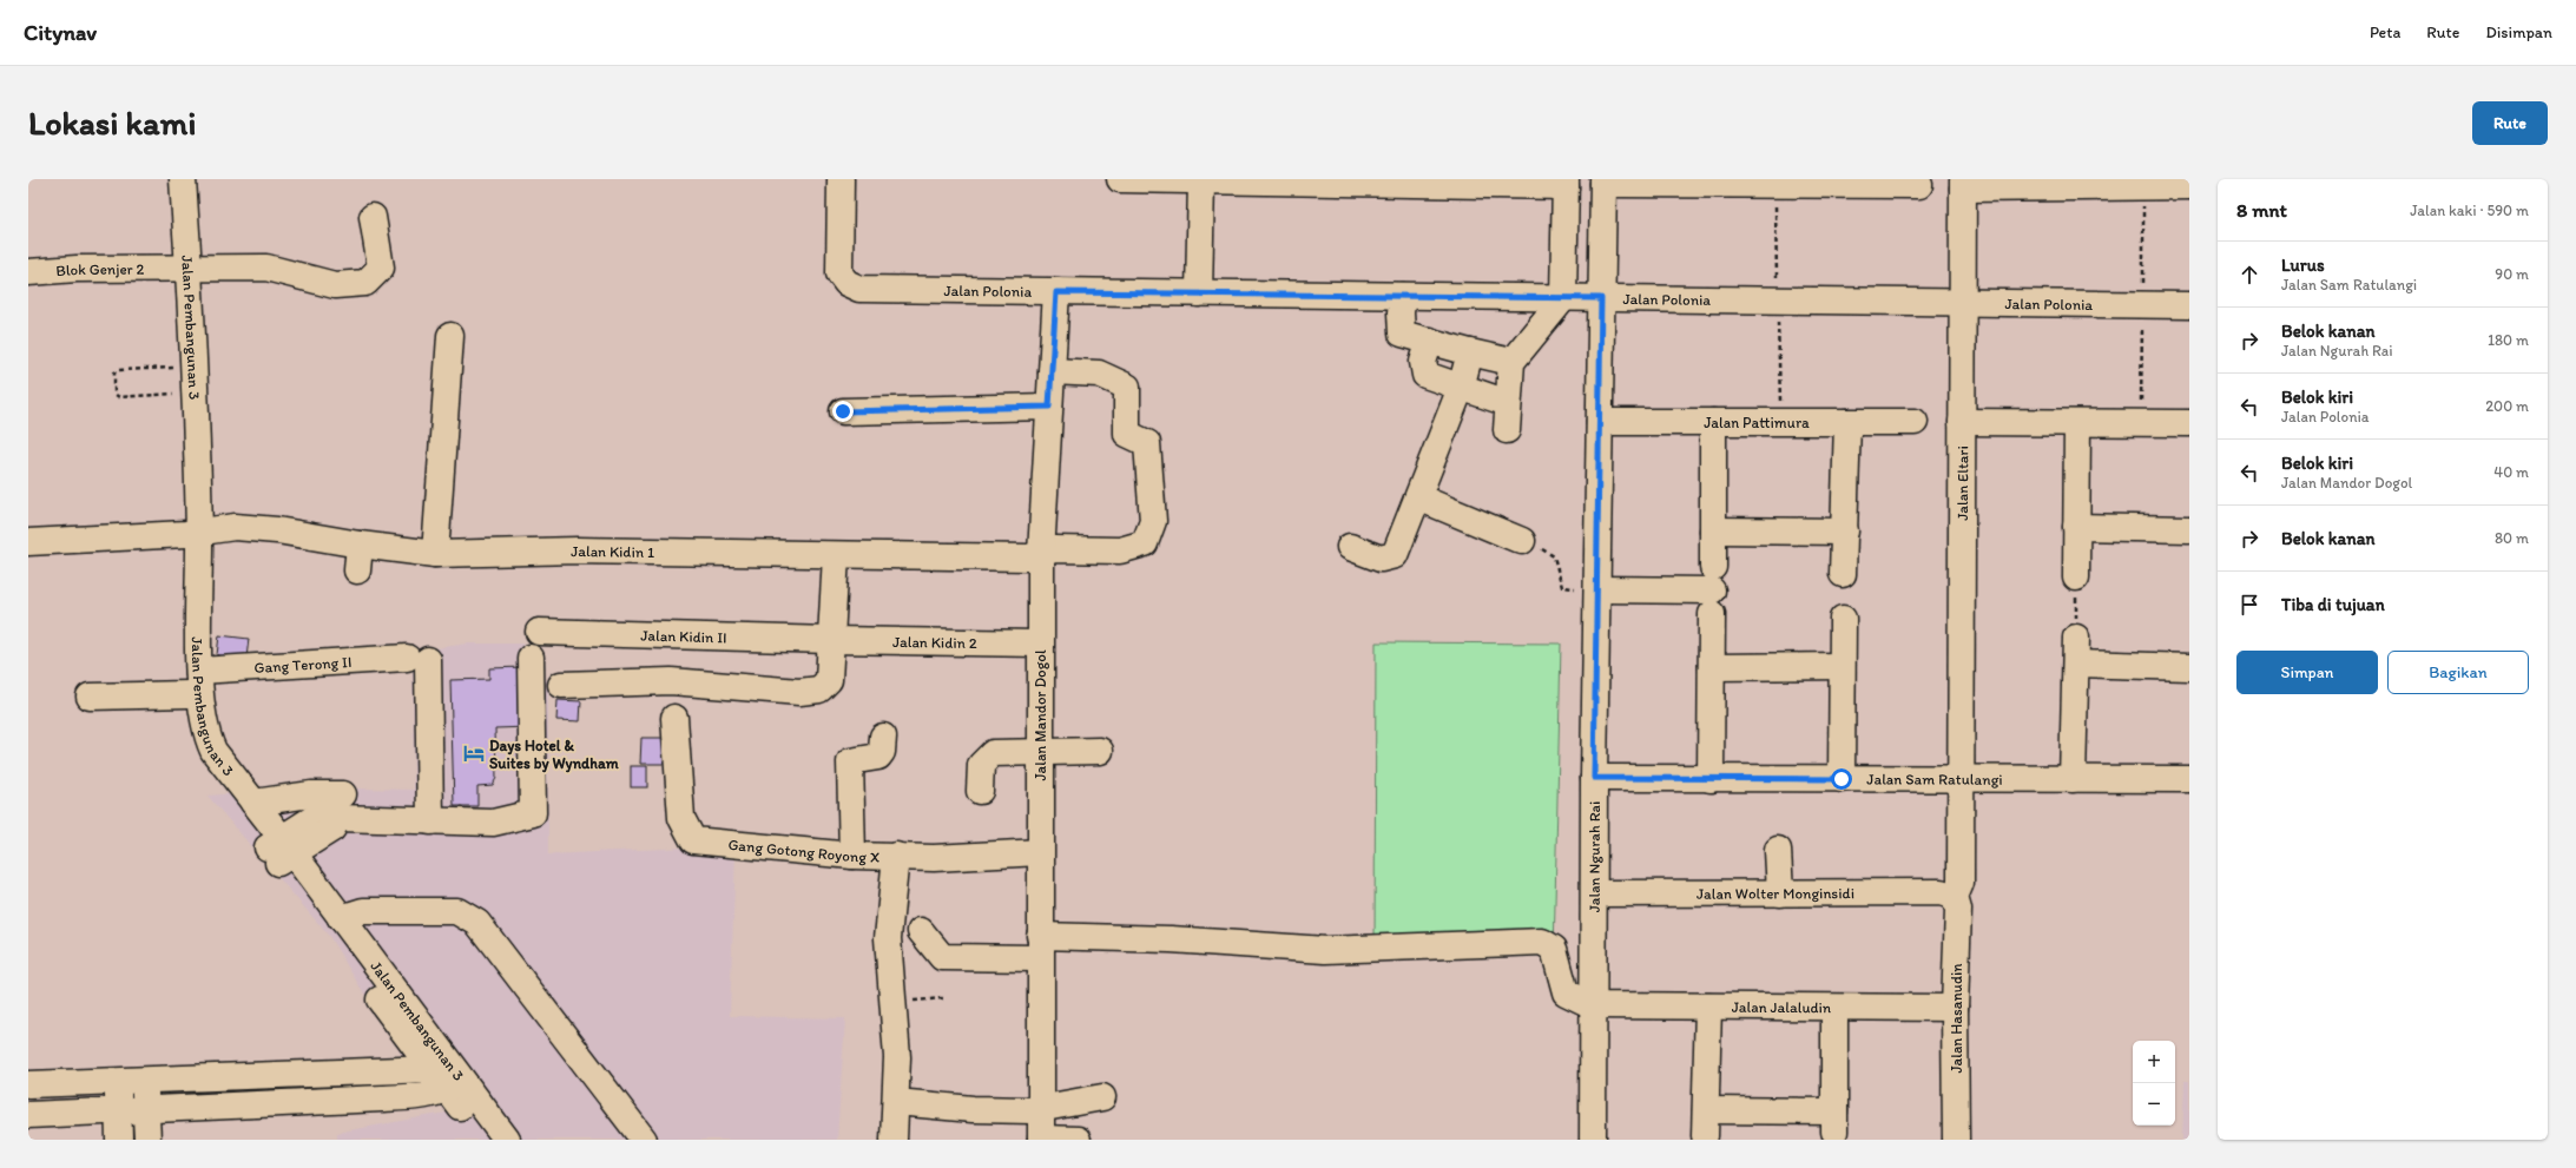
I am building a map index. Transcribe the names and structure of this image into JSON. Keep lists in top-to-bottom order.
{
  "streets": {
    "street": [
      "Blok Genjer 2",
      "Jalan Polonia",
      "Jalan Pembangunan 3",
      "Jalan Pattimura",
      "Jalan Eltari",
      "Jalan Kidin 1",
      "Jalan Kidin II",
      "Jalan Kidin 2",
      "Gang Terong II",
      "Jalan Mandor Dogol",
      "Jalan Sam Ratulangi",
      "Gang Gotong Royong X",
      "Jalan Ngurah Rai",
      "Jalan Wolter Monginsidi",
      "Jalan Jalaludin",
      "Jalan Hasanudin"
    ]
  },
  "crossings": [
    ["Blok Genjer 2", "Jalan Pembangunan 3"],
    ["Jalan Polonia", "Jalan Eltari"],
    ["Jalan Polonia", "Jalan Mandor Dogol"],
    ["Jalan Polonia", "Jalan Ngurah Rai"],
    ["Jalan Pembangunan 3", "Jalan Kidin 1"],
    ["Jalan Pembangunan 3", "Gang Terong II"],
    ["Jalan Pattimura", "Jalan Ngurah Rai"],
    ["Jalan Eltari", "Jalan Sam Ratulangi"],
    ["Jalan Eltari", "Jalan Wolter Monginsidi"],
    ["Jalan Eltari", "Jalan Hasanudin"],
    ["Jalan Kidin 1", "Jalan Mandor Dogol"],
    ["Jalan Kidin II", "Jalan Kidin 2"],
    ["Jalan Kidin 2", "Jalan Mandor Dogol"],
    ["Jalan Mandor Dogol", "Gang Gotong Royong X"],
    ["Jalan Sam Ratulangi", "Jalan Ngurah Rai"],
    ["Jalan Ngurah Rai", "Jalan Wolter Monginsidi"],
    ["Jalan Ngurah Rai", "Jalan Jalaludin"],
    ["Jalan Wolter Monginsidi", "Jalan Hasanudin"],
    ["Jalan Jalaludin", "Jalan Hasanudin"]
  ],
  "places": {
    "hotel": ["Days Hotel & Suites by Wyndham"]
  },
  "page": {
    "header": "Citynav",
    "nav": ["Peta", "Rute", "Disimpan"],
    "buttons": [
      "Rute",
      ["Simpan", "Bagikan"]
    ],
    "title": "Lokasi kami",
    "heading": ["8 mnt", "Jalan kaki · 590 m"],
    "list": [
      ["Lurus", "Jalan Sam Ratulangi", "90 m"],
      ["Belok kanan", "Jalan Ngurah Rai", "180 m"],
      ["Belok kiri", "Jalan Polonia", "200 m"],
      ["Belok kiri", "Jalan Mandor Dogol", "40 m"],
      ["Belok kanan", "80 m"],
      "Tiba di tujuan"
    ],
    "map_buttons": ["+", "−"]
  }
}
